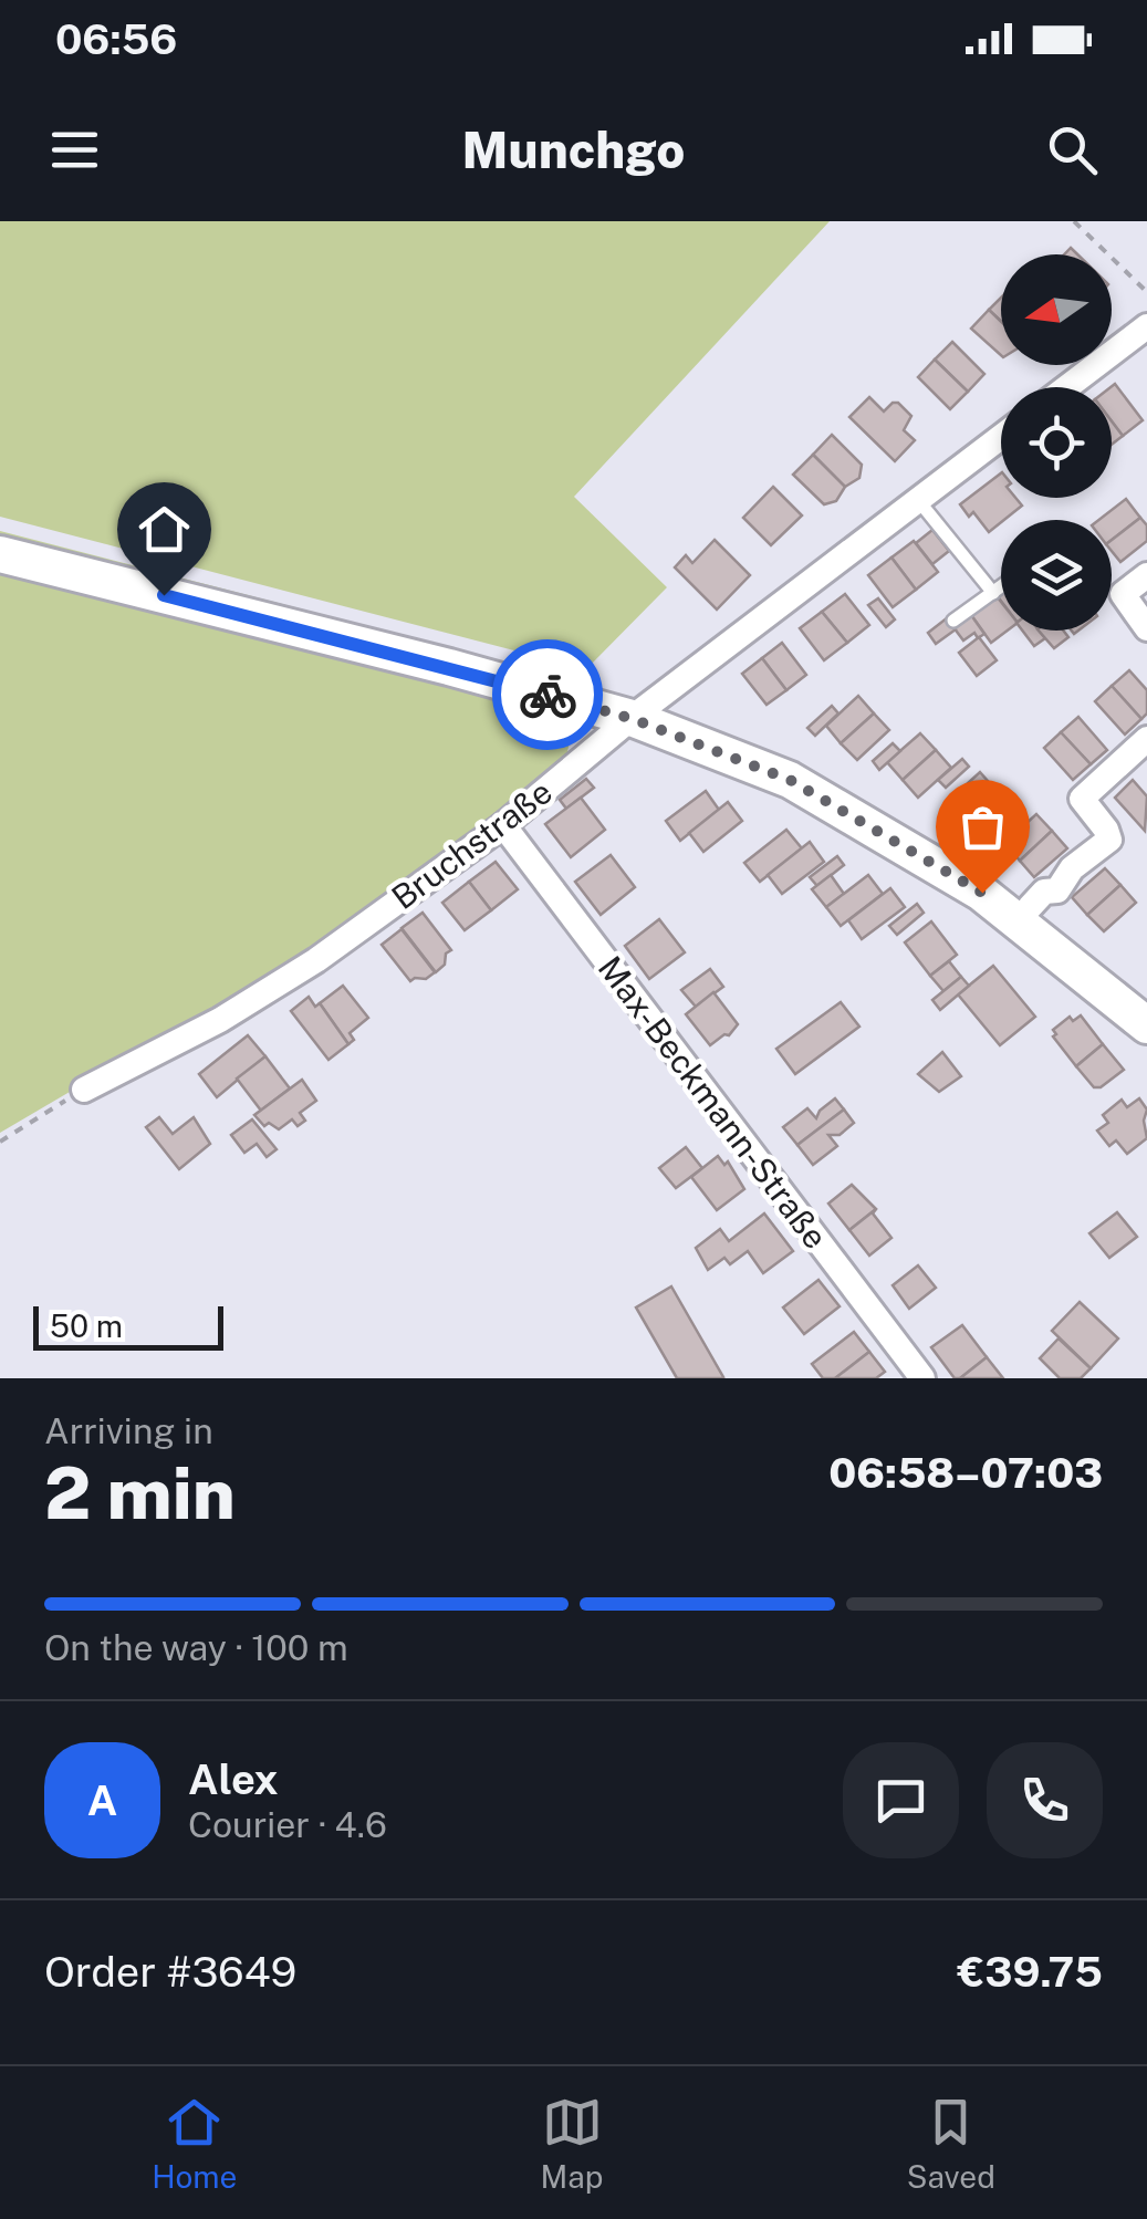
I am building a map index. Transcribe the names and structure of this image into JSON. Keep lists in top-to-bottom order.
{
  "streets": {
    "street": ["Bruchstraße", "Max-Beckmann-Straße"]
  },
  "crossings": [
    ["Bruchstraße", "Max-Beckmann-Straße"]
  ],
  "scale_bar": "50 m",
  "north": "left",
  "page": {
    "status": "06:56",
    "header": "Munchgo",
    "scale": "50 m",
    "heading": ["2 min", "Arriving in", "06:58–07:03"],
    "panel": [
      "Alex",
      "Courier · 4.6",
      "Order #3649",
      "€39.75"
    ],
    "bar": "On the way · 100 m",
    "round": "A",
    "tabs": ["Home", "Map", "Saved"]
  }
}
